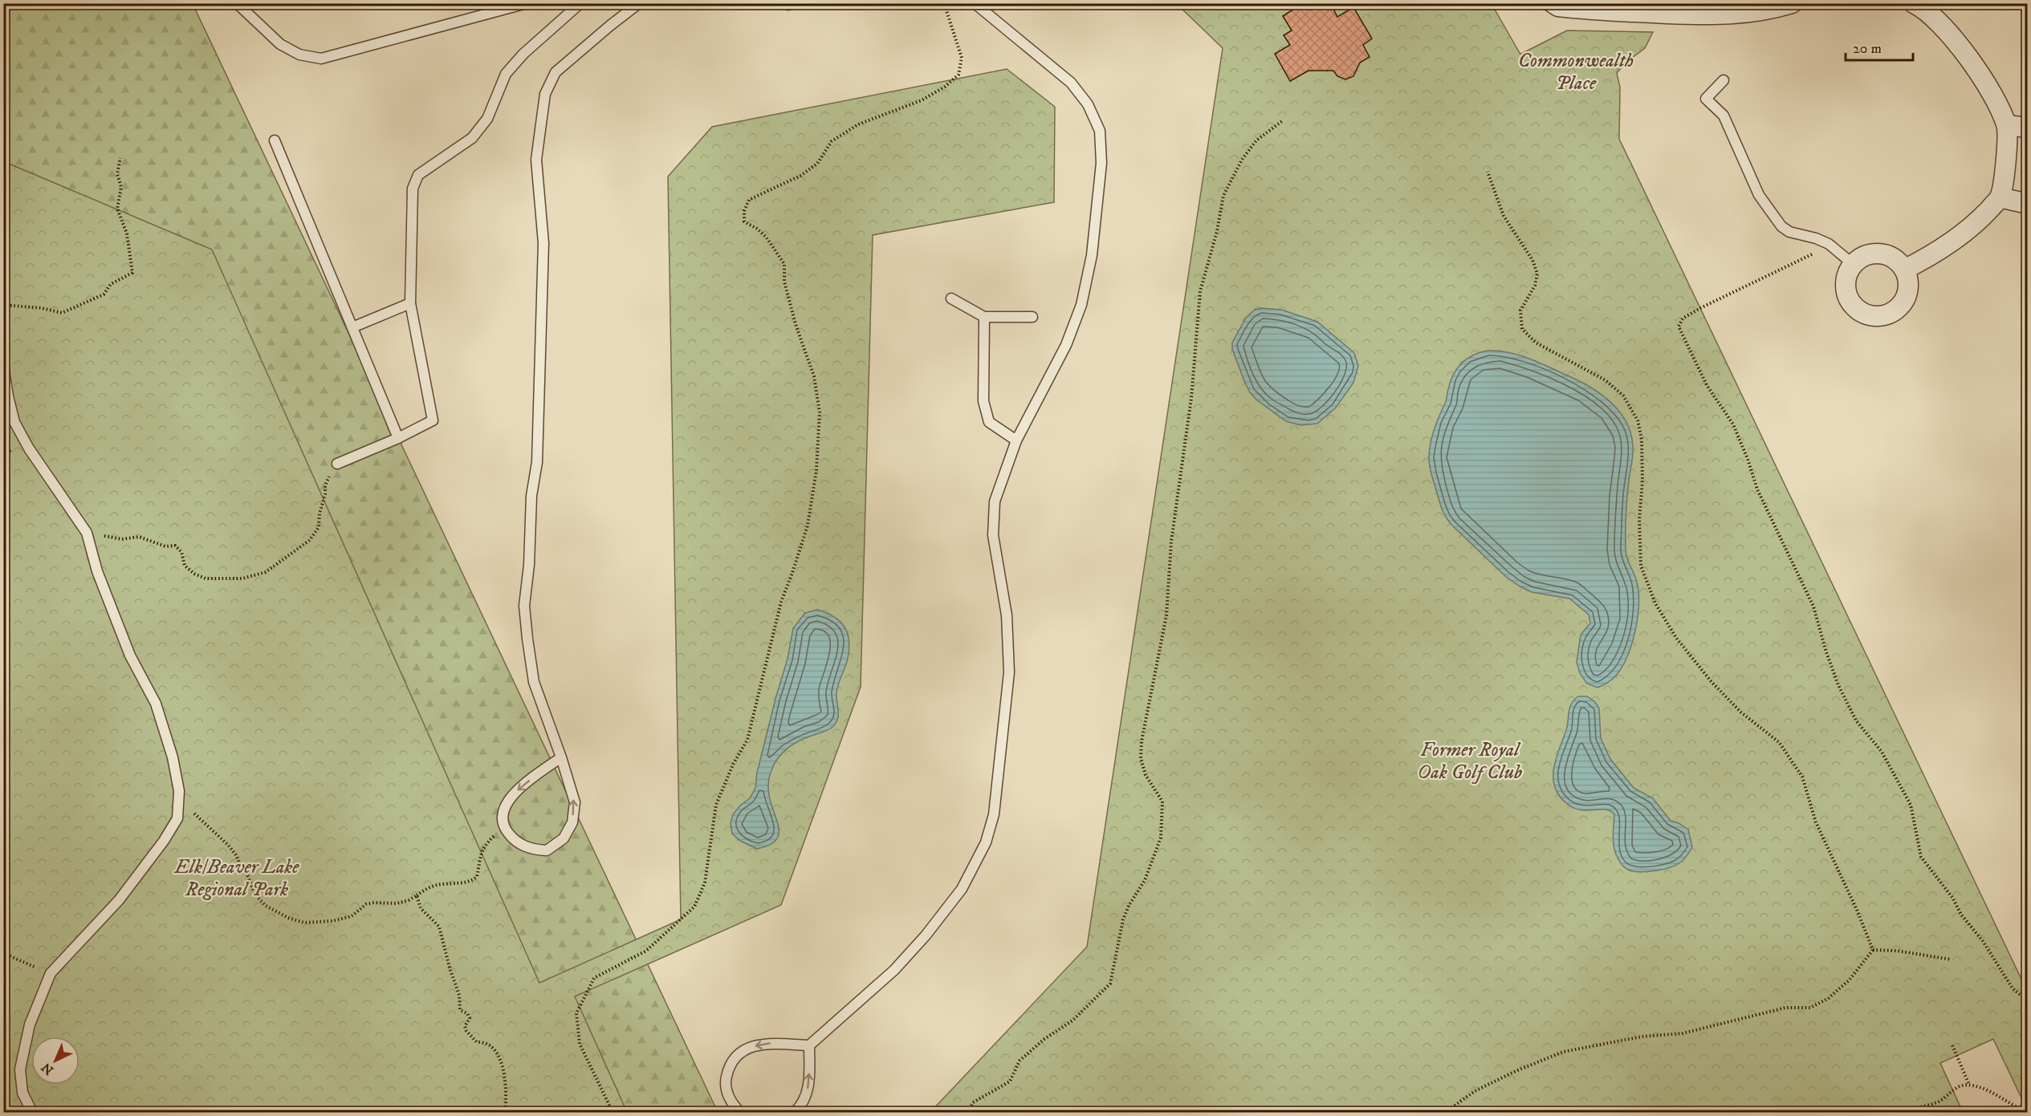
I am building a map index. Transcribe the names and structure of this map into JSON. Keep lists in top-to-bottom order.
{
  "parks": ["Commonwealth Place", "Former Royal Oak Golf Club", "Elk/Beaver Lake Regional Park"],
  "scale_bar": "20 m",
  "north": "bottom left"
}
